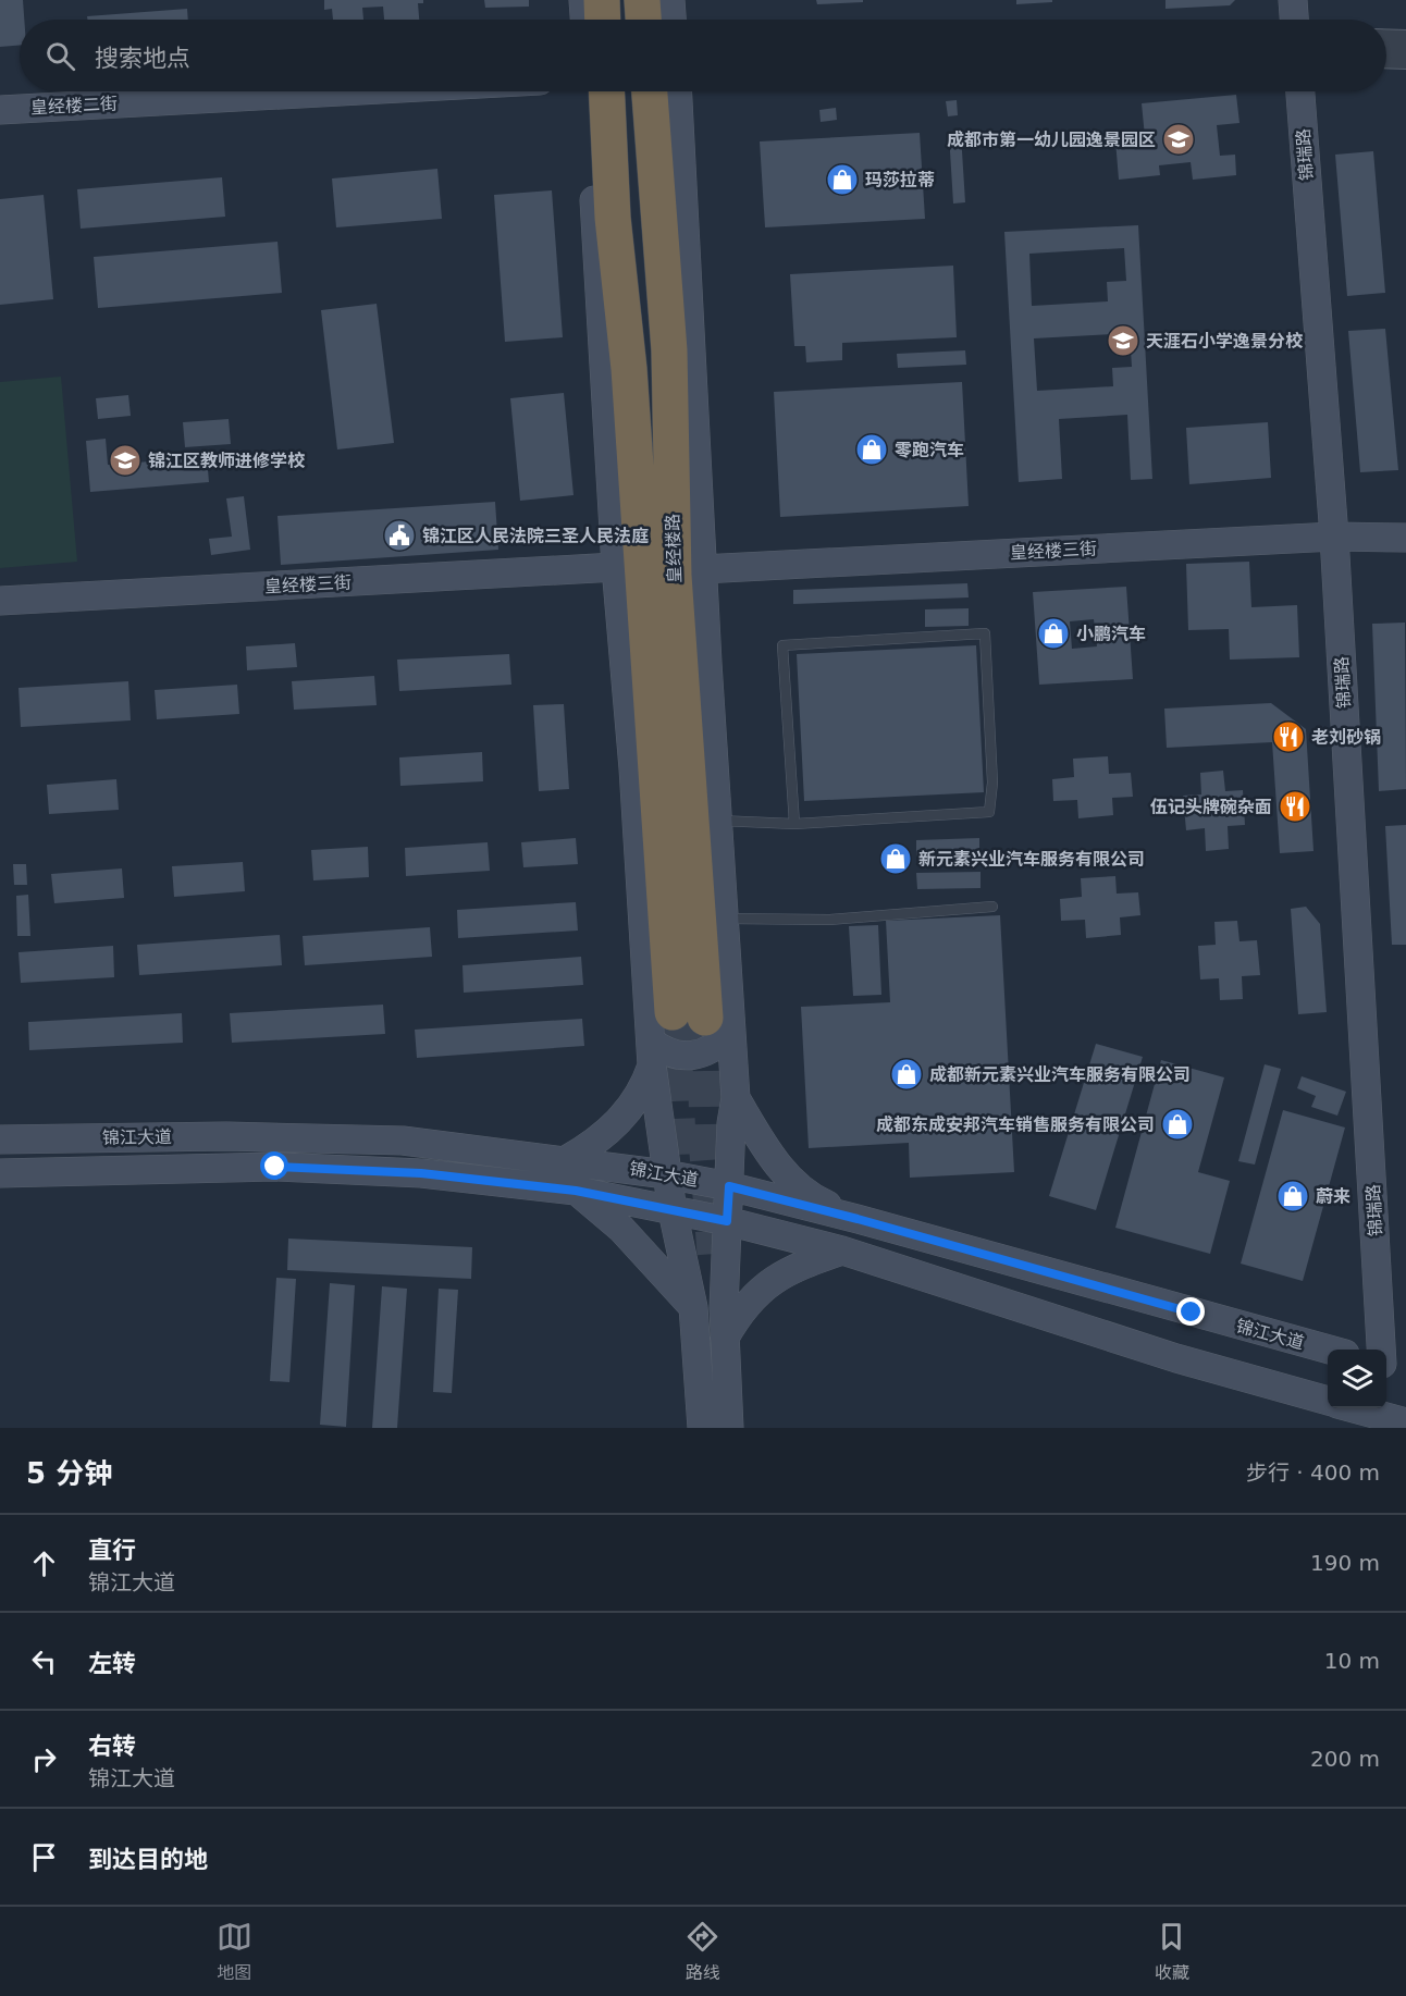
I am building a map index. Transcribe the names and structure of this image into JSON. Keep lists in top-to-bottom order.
{
  "streets": {
    "highway": ["皇经楼路"],
    "main road": [
      "皇经楼二街",
      "锦瑞路",
      "皇经楼三街",
      "锦江大道"
    ]
  },
  "crossings": [
    ["锦瑞路", "皇经楼三街"]
  ],
  "places": {
    "school or university": ["成都市第一幼儿园逸景园区", "天涯石小学逸景分校", "锦江区教师进修学校"],
    "shop": [
      "玛莎拉蒂",
      "零跑汽车",
      "小鹏汽车",
      "新元素兴业汽车服务有限公司",
      "成都新元素兴业汽车服务有限公司",
      "成都东成安邦汽车销售服务有限公司",
      "蔚来"
    ],
    "public building": ["锦江区人民法院三圣人民法庭"],
    "restaurant": ["老刘砂锅", "伍记头牌碗杂面"]
  },
  "page": {
    "search": "搜索地点",
    "heading": ["5 分钟", "步行 · 400 m"],
    "list": [
      ["直行", "锦江大道", "190 m"],
      ["左转", "10 m"],
      ["右转", "锦江大道", "200 m"],
      "到达目的地"
    ],
    "nav": ["地图", "路线", "收藏"]
  }
}
